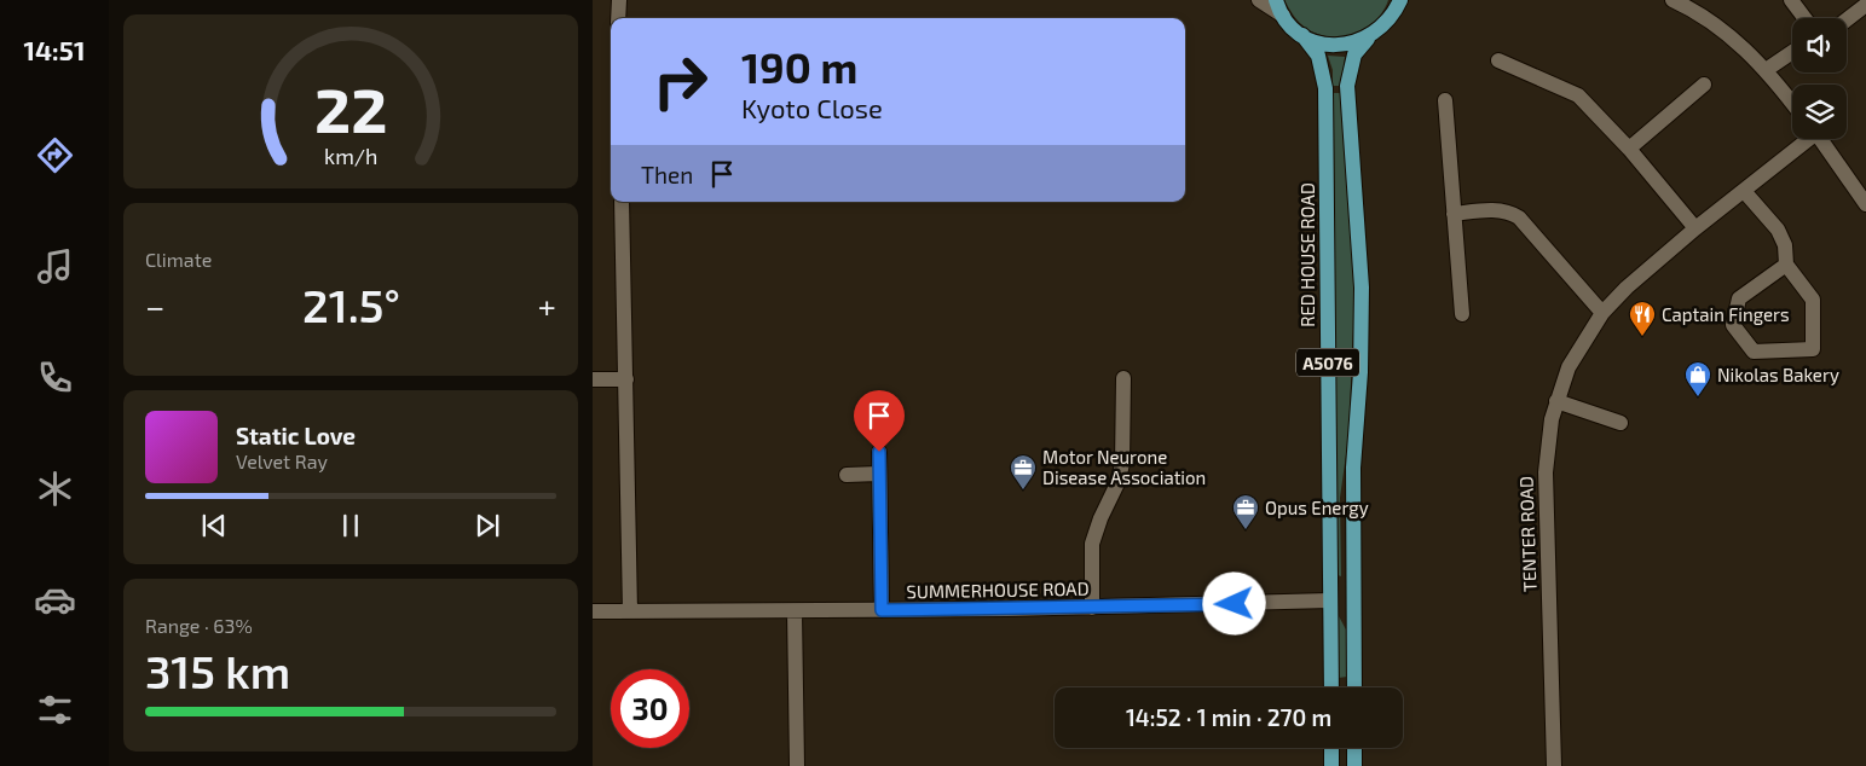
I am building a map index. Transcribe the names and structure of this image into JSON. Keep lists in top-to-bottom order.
{
  "streets": {
    "main road": ["RED HOUSE ROAD", "A5076"],
    "street": ["TENTER ROAD", "SUMMERHOUSE ROAD"]
  },
  "crossings": [
    ["RED HOUSE ROAD", "SUMMERHOUSE ROAD"]
  ],
  "places": {
    "restaurant": ["Captain Fingers"],
    "shop": ["Nikolas Bakery"],
    "office": ["Motor Neurone Disease Association", "Opus Energy"]
  },
  "page": {
    "tabs": "14:51",
    "turn": ["190 m", "Kyoto Close"],
    "then": "Then",
    "tile": [
      "Climate",
      ["Range · 63%", "315 km"]
    ],
    "heat": ["−", "21.5°", "+"],
    "song": ["Static Love", "Velvet Ray"],
    "limit": "30",
    "trip": "14:52 · 1 min · 270 m",
    "gauge": ["22", "km/h"]
  }
}
